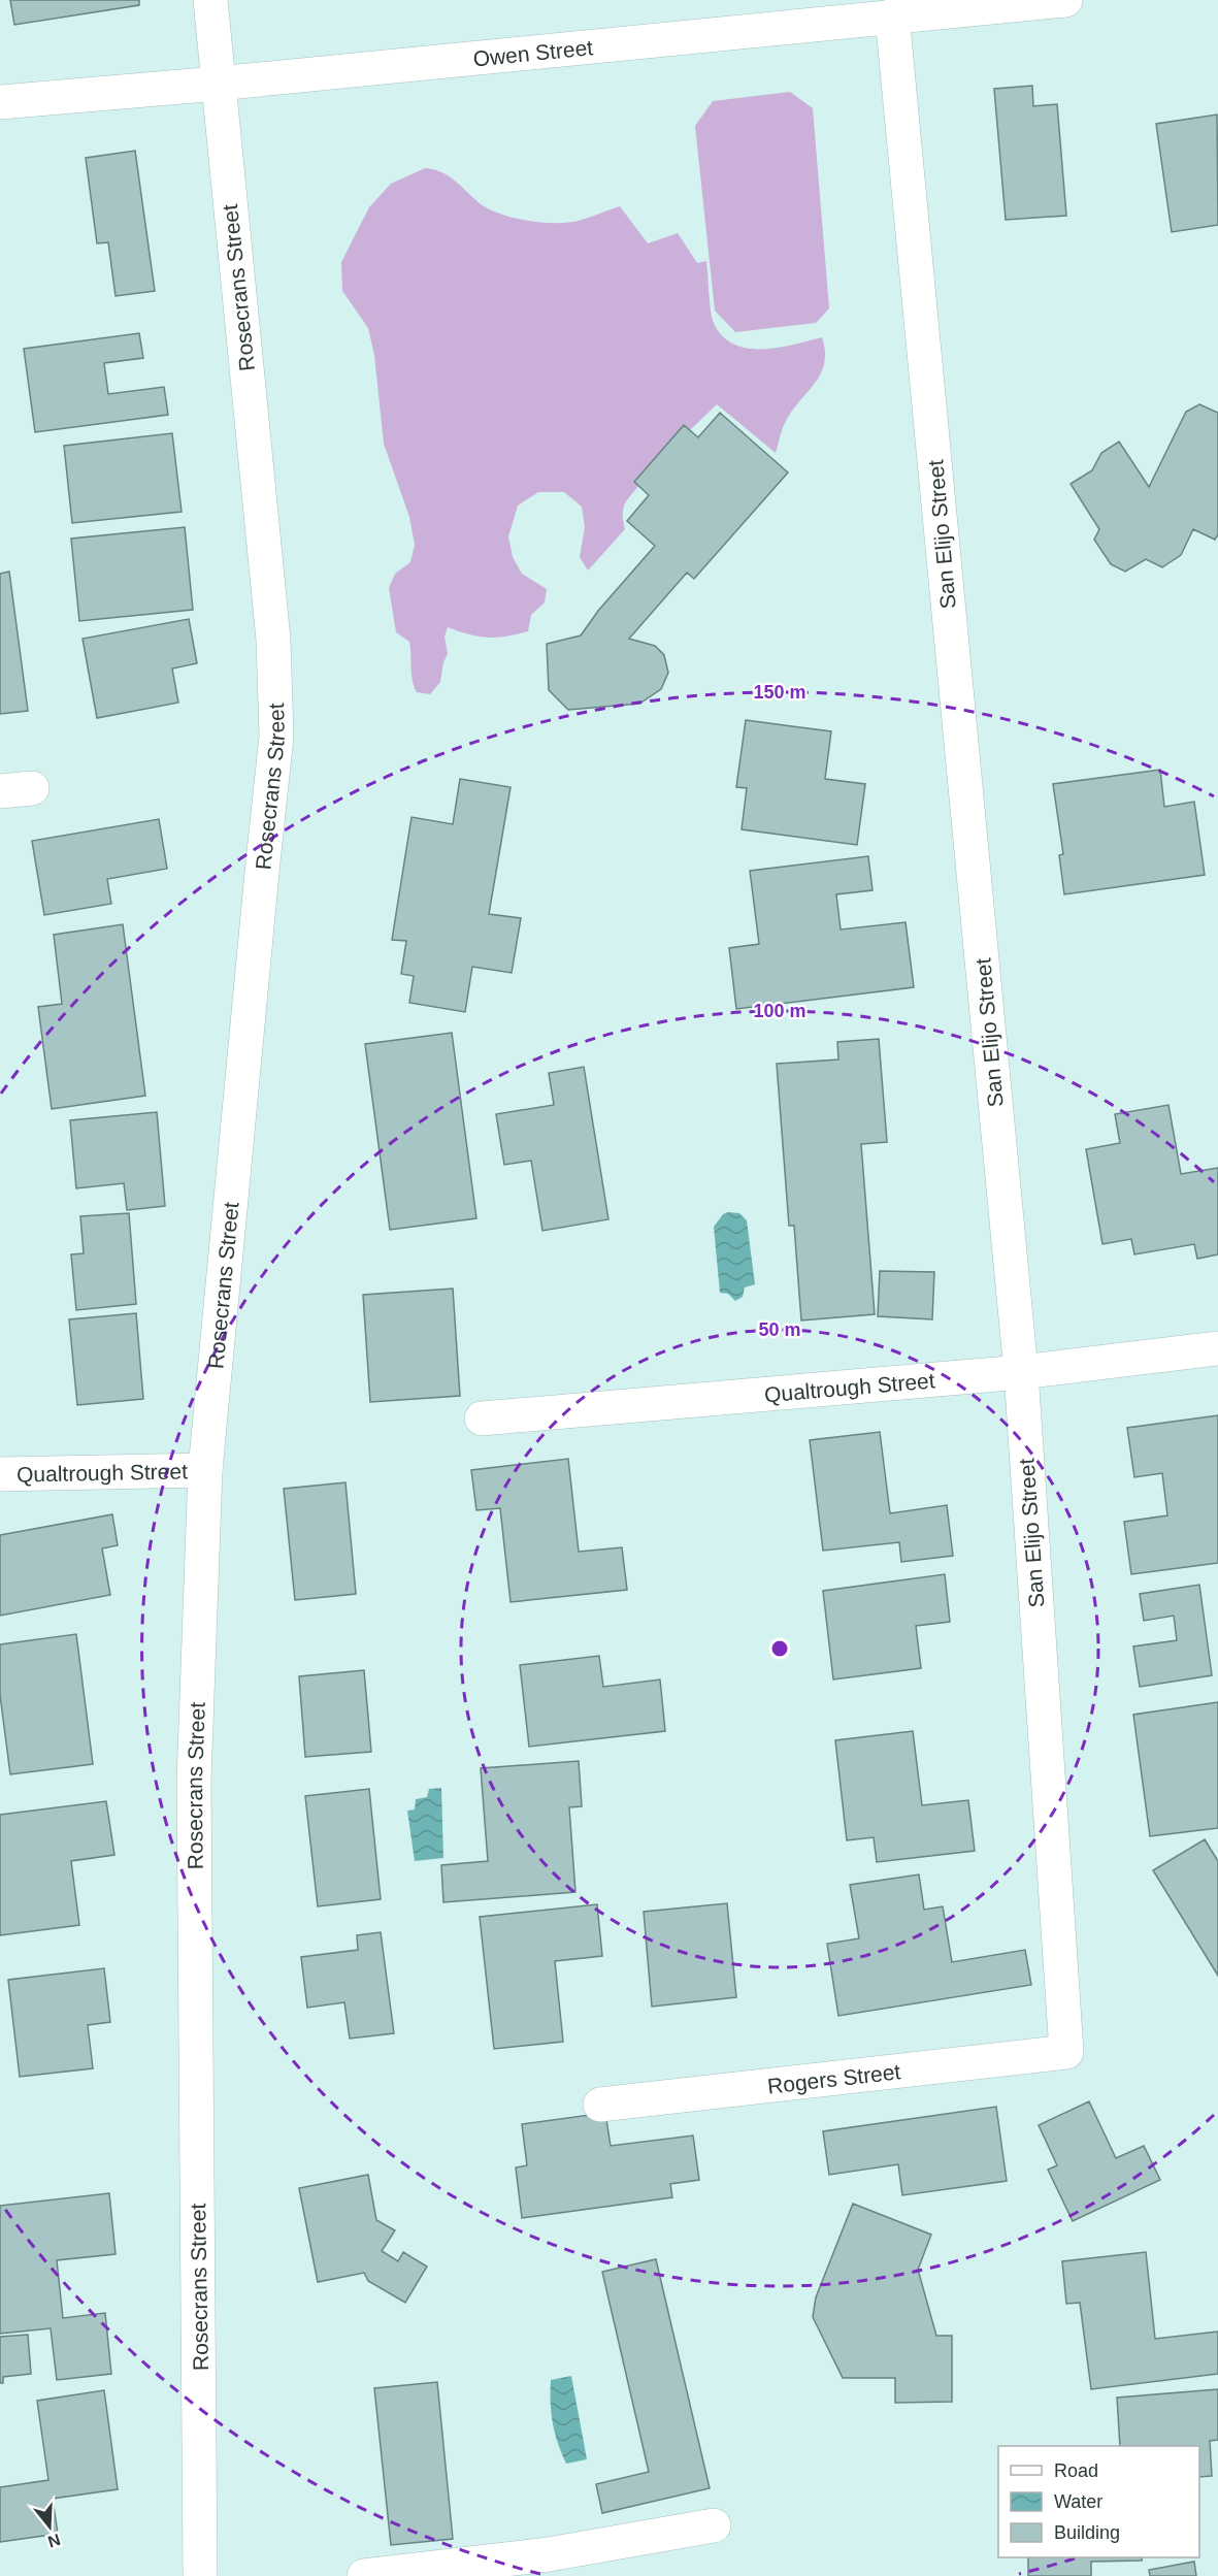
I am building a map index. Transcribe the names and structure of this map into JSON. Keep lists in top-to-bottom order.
{
  "streets": {
    "street": [
      "Owen Street",
      "Rosecrans Street",
      "San Elijo Street",
      "Qualtrough Street",
      "Rogers Street"
    ]
  },
  "crossings": [
    ["Owen Street", "Rosecrans Street"],
    ["Owen Street", "San Elijo Street"],
    ["Rosecrans Street", "Qualtrough Street"],
    ["San Elijo Street", "Qualtrough Street"],
    ["San Elijo Street", "Rogers Street"]
  ],
  "legend": ["Road", "Water", "Building"],
  "north": "bottom",
  "rings": ["150 m", "100 m", "50 m"]
}
